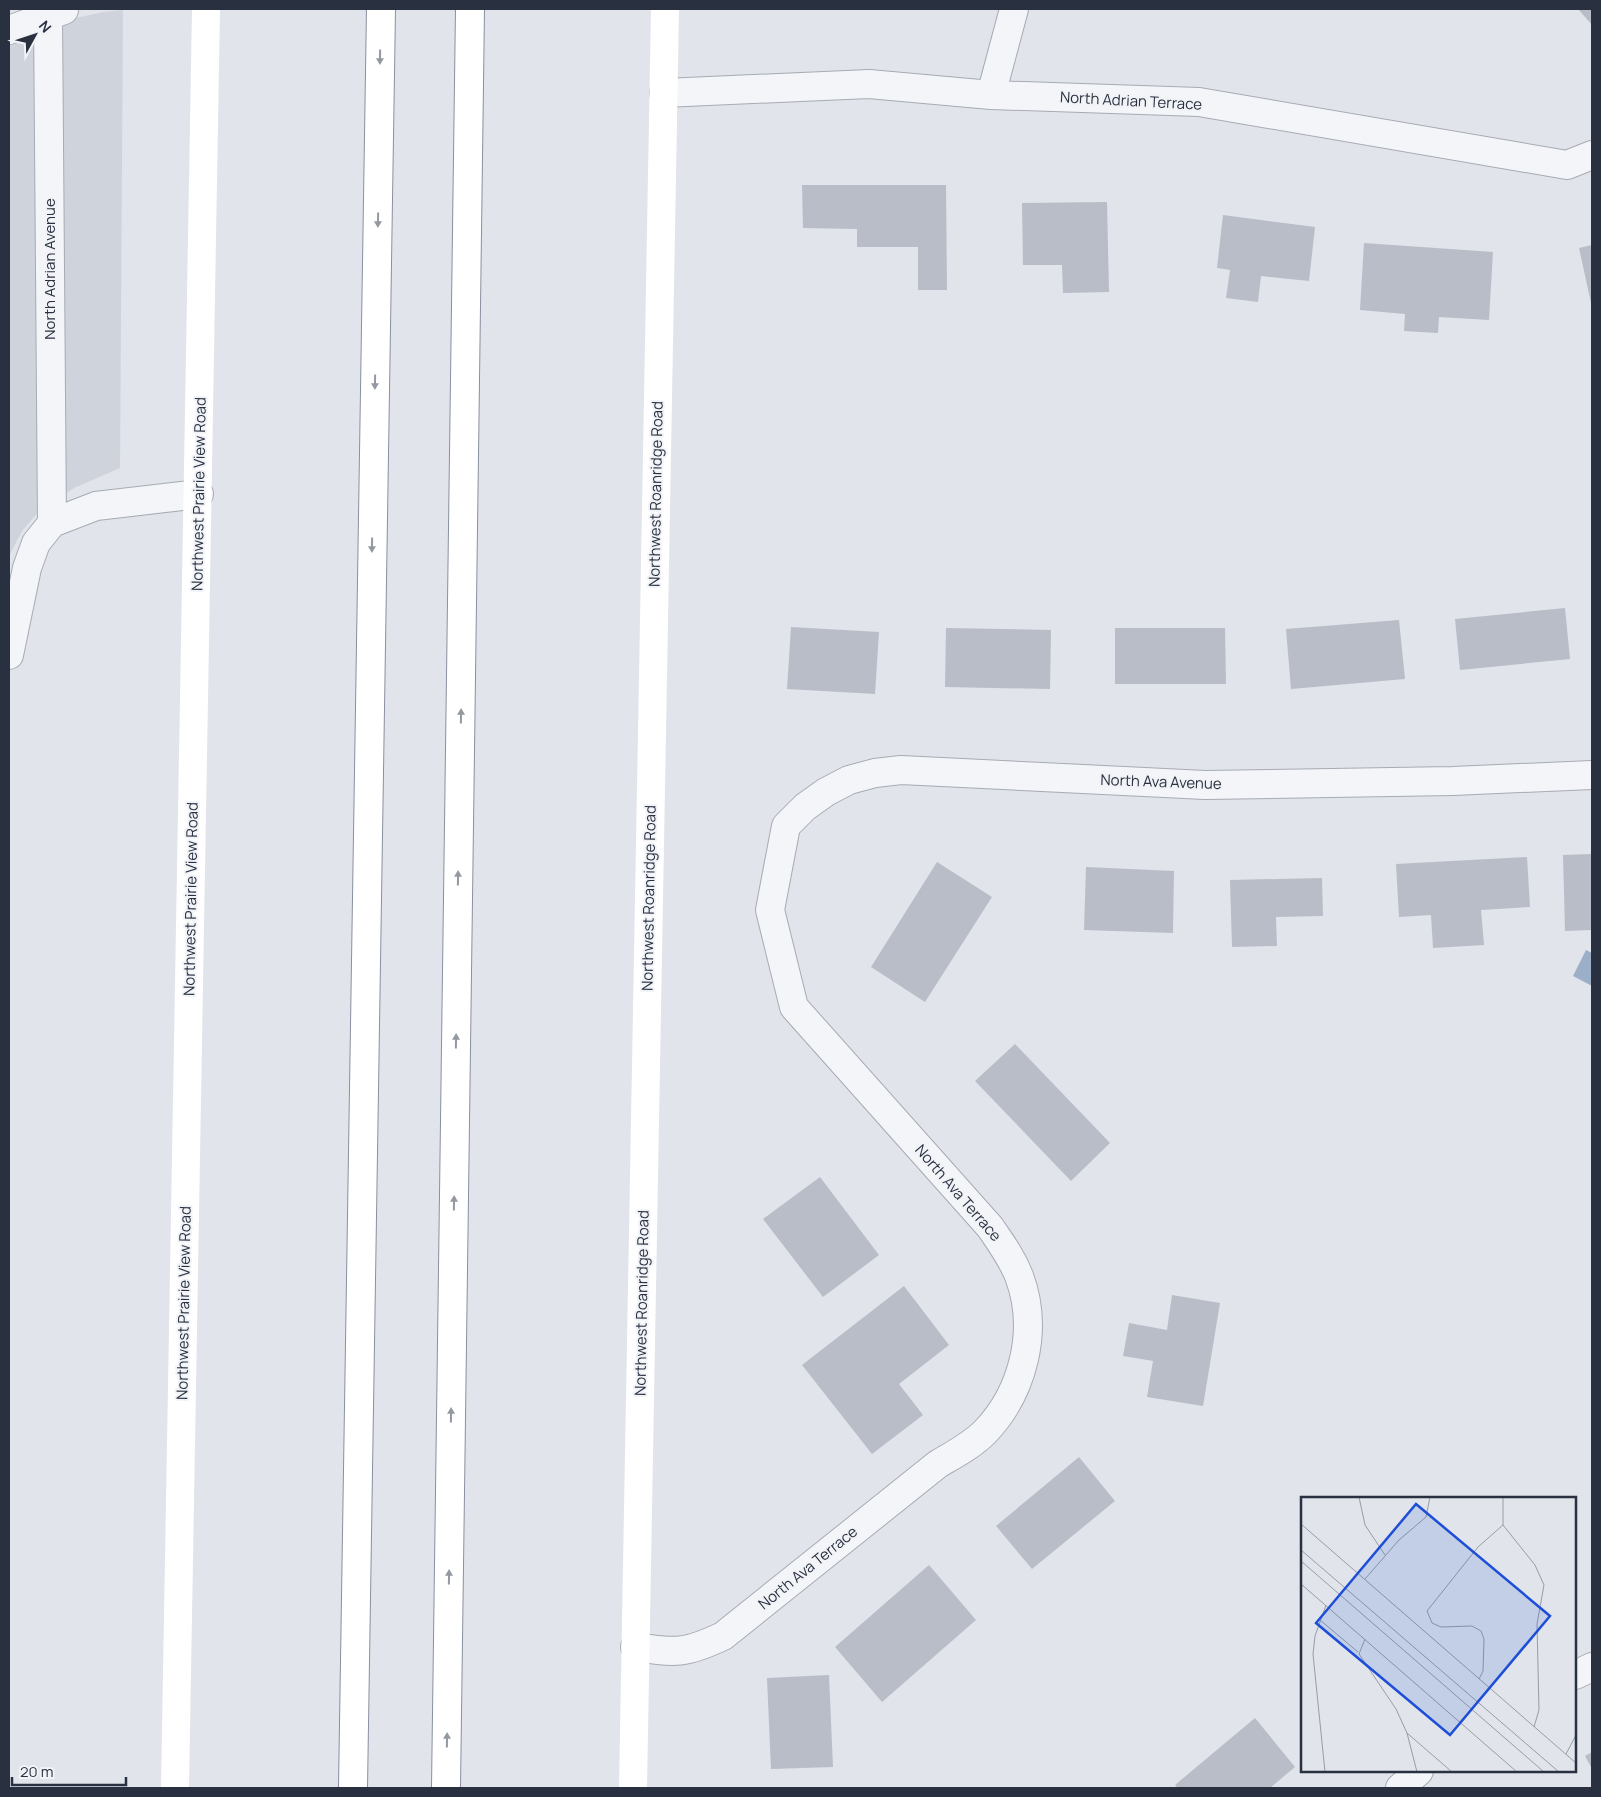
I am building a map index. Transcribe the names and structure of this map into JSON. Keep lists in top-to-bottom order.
{
  "streets": {
    "main road": ["Northwest Prairie View Road", "Northwest Roanridge Road"],
    "street": [
      "North Adrian Terrace",
      "North Adrian Avenue",
      "North Ava Avenue",
      "North Ava Terrace"
    ]
  },
  "crossings": [
    ["North Adrian Terrace", "Northwest Roanridge Road"],
    ["Northwest Roanridge Road", "North Ava Terrace"],
    ["North Ava Avenue", "North Ava Terrace"]
  ],
  "scale_bar": "20 m",
  "north": "top right"
}
